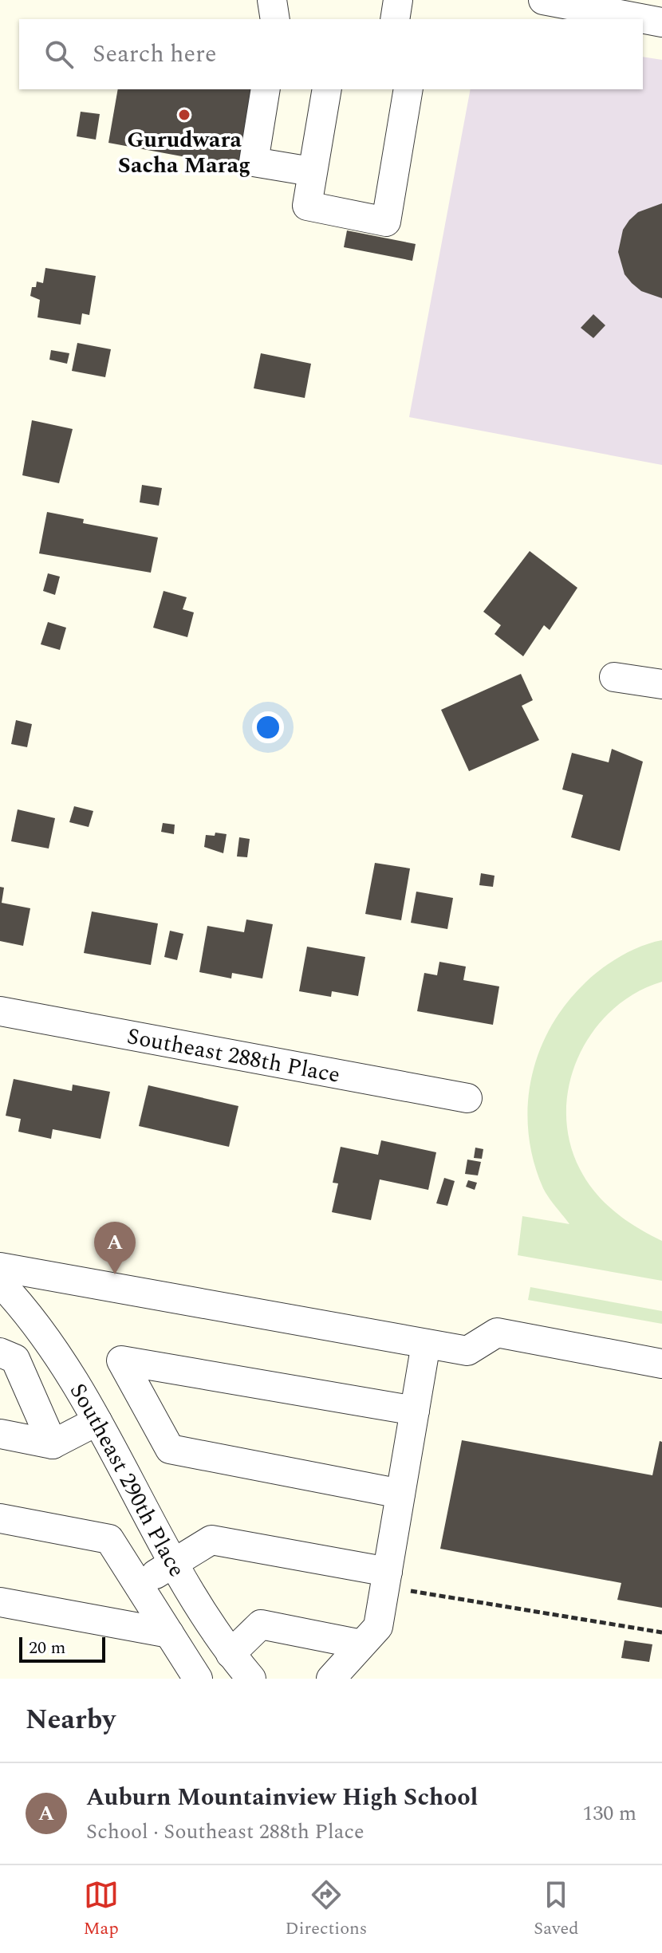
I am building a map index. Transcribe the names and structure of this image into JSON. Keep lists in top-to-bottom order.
{
  "streets": {
    "street": ["Southeast 288th Place", "Southeast 290th Place"]
  },
  "places": ["Gurudwara Sacha Marag"],
  "scale_bar": "20 m",
  "page": {
    "search": "Search here",
    "pins": "A",
    "scale": "20 m",
    "heading": "Nearby",
    "list": [
      {
        "mark": "A",
        "name": "Auburn Mountainview High School",
        "note": "School · Southeast 288th Place",
        "value": "130 m"
      }
    ],
    "nav": ["Map", "Directions", "Saved"]
  }
}
